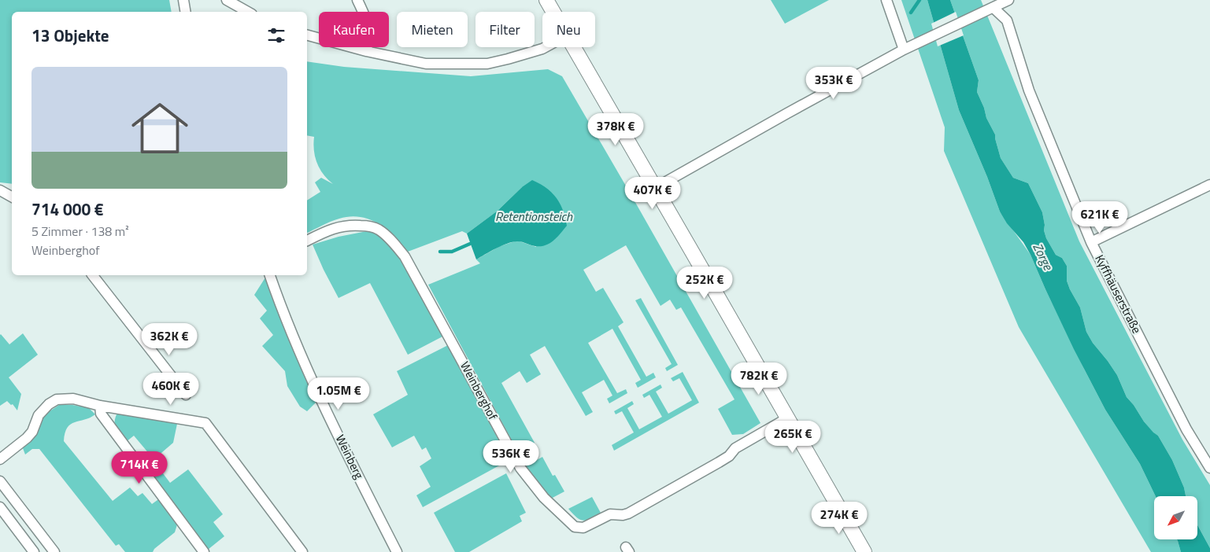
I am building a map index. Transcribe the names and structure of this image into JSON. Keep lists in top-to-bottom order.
{
  "streets": {
    "street": ["Kyffhäuserstraße", "Weinberghof", "Weinberg"]
  },
  "water": ["Retentionsteich", "Zorge"],
  "north": "bottom left",
  "page": {
    "chip": [
      "Kaufen",
      "Mieten",
      "Filter",
      "Neu"
    ],
    "heading": "13 Objekte",
    "list": [
      {
        "name": "714 000 €",
        "note": "5 Zimmer · 138 m² · Weinberghof"
      }
    ],
    "price": [
      "353K €",
      "378K €",
      "407K €",
      "621K €",
      "252K €",
      "362K €",
      "782K €",
      "460K €",
      "1.05M €",
      "265K €",
      "536K €",
      "714K €",
      "274K €"
    ]
  }
}
